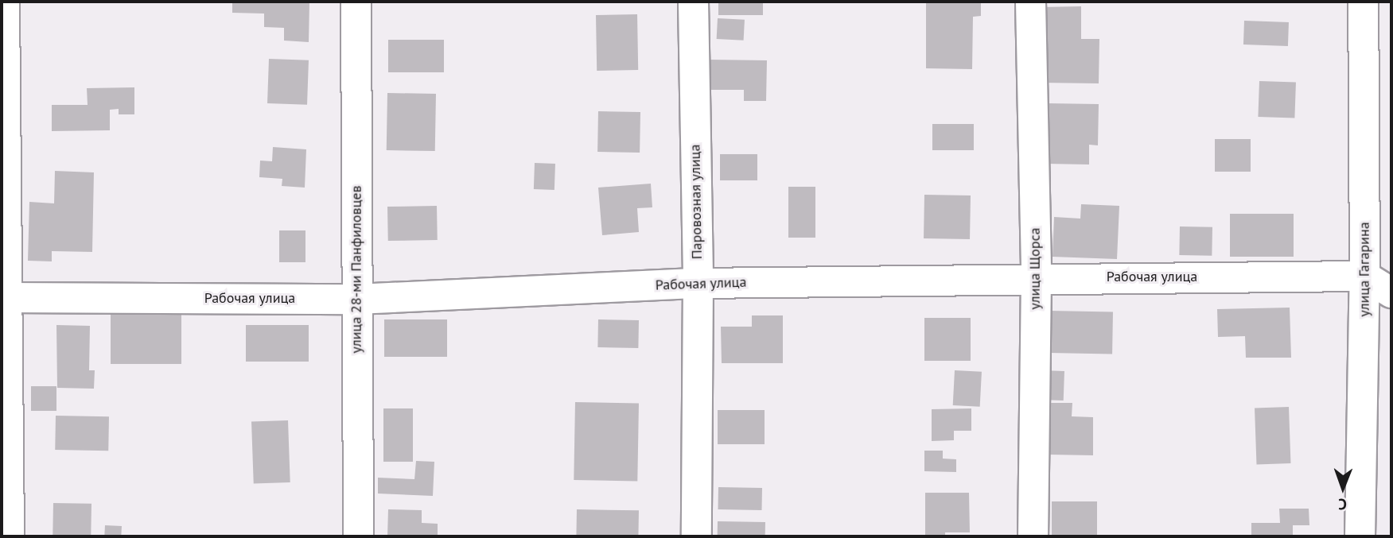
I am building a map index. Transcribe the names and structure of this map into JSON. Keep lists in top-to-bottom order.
{
  "streets": {
    "street": [
      "Паровозная улица",
      "улица Щорса",
      "улица 28-ми Панфиловцев",
      "улица Гагарина",
      "Рабочая улица"
    ]
  },
  "crossings": [
    ["Паровозная улица", "Рабочая улица"],
    ["улица Щорса", "Рабочая улица"],
    ["улица 28-ми Панфиловцев", "Рабочая улица"],
    ["улица Гагарина", "Рабочая улица"]
  ],
  "north": "bottom"
}
